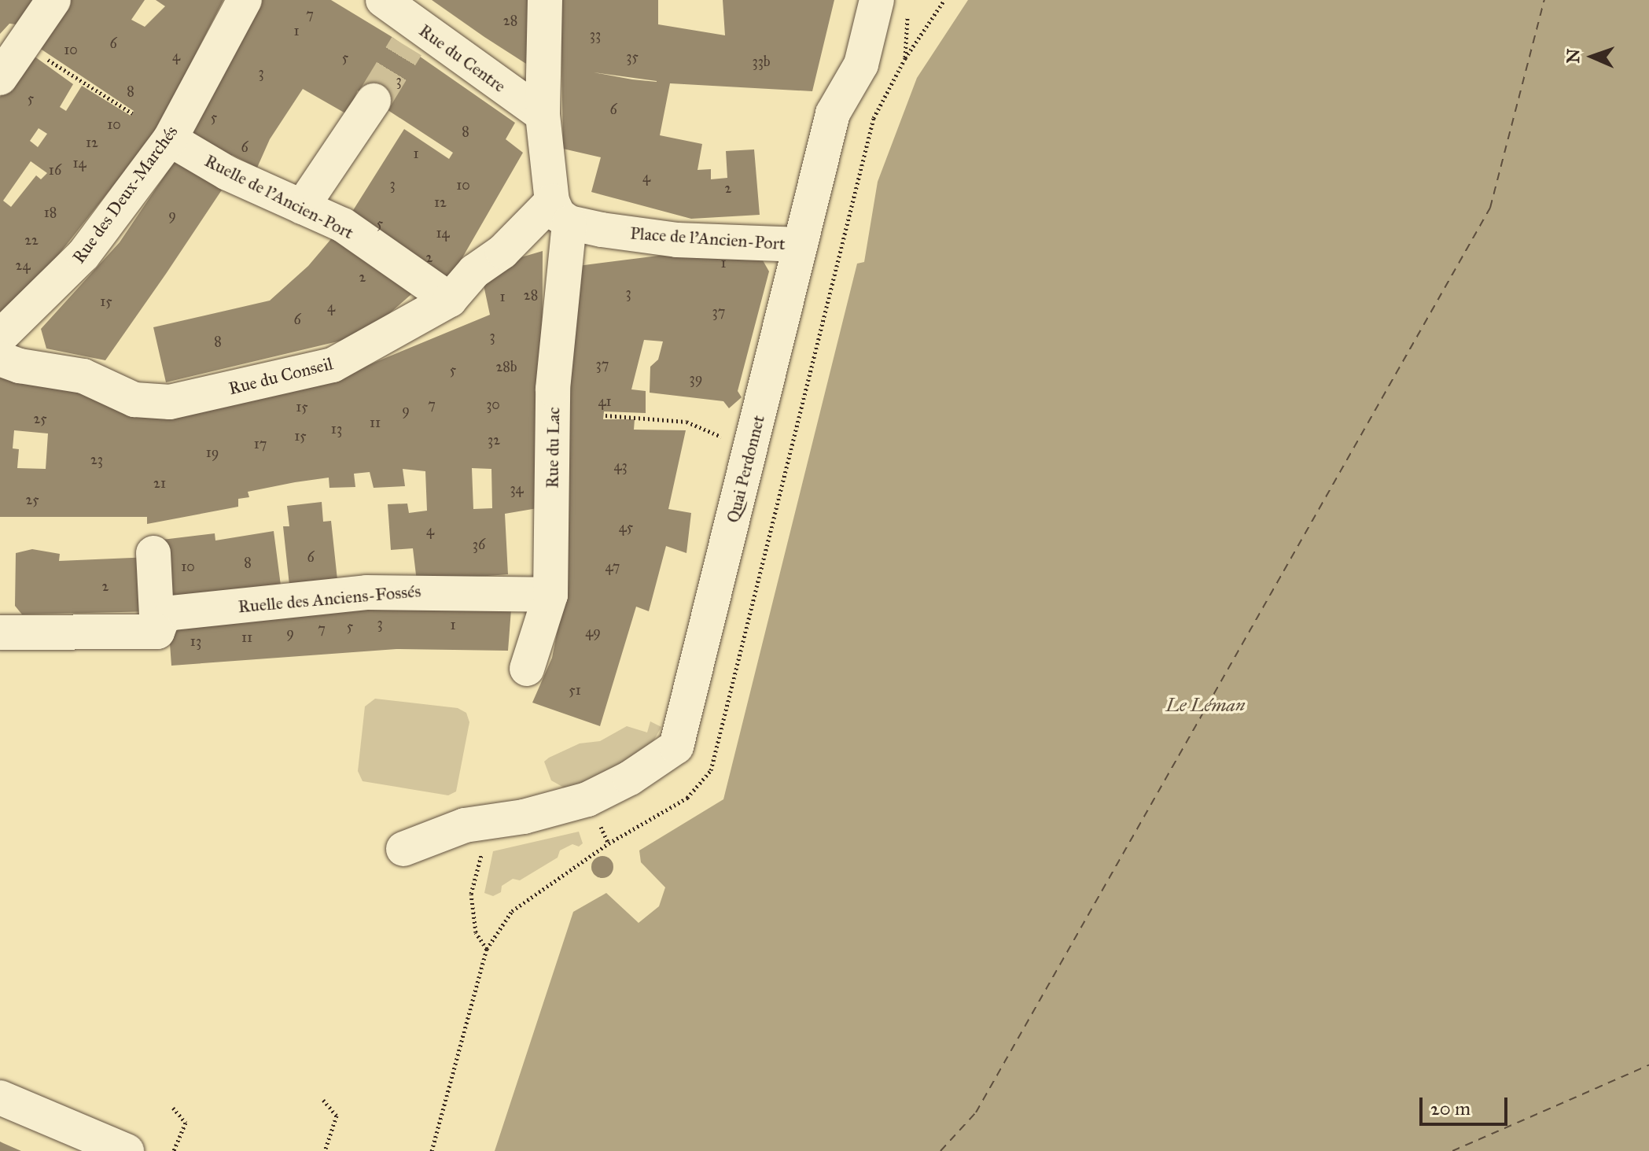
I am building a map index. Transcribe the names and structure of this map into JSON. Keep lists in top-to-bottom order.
{
  "streets": {
    "street": [
      "Rue du Centre",
      "Rue des Deux-Marchés",
      "Ruelle de l'Ancien-Port",
      "Place de l'Ancien-Port",
      "Rue du Conseil",
      "Rue du Lac",
      "Quai Perdonnet",
      "Ruelle des Anciens-Fossés"
    ]
  },
  "crossings": [
    ["Rue du Centre", "Rue du Lac"],
    ["Rue des Deux-Marchés", "Ruelle de l'Ancien-Port"],
    ["Ruelle de l'Ancien-Port", "Rue du Conseil"],
    ["Place de l'Ancien-Port", "Rue du Conseil"],
    ["Place de l'Ancien-Port", "Rue du Lac"],
    ["Place de l'Ancien-Port", "Quai Perdonnet"],
    ["Rue du Conseil", "Rue du Lac"],
    ["Rue du Lac", "Ruelle des Anciens-Fossés"]
  ],
  "water": ["Le Léman"],
  "house_numbers": [
    "7",
    "28",
    "1",
    "33",
    "6",
    "10",
    "4",
    "35",
    "5",
    "33b",
    "3",
    "3",
    "8",
    "5",
    "6",
    "5",
    "10",
    "8",
    "12",
    "6",
    "1",
    "14",
    "16",
    "4",
    "3",
    "10",
    "2",
    "12",
    "18",
    "9",
    "5",
    "14",
    "22",
    "2",
    "1",
    "24",
    "2",
    "3",
    "28",
    "1",
    "15",
    "4",
    "37",
    "6",
    "3",
    "8",
    "37",
    "28b",
    "5",
    "39",
    "41",
    "7",
    "30",
    "15",
    "9",
    "25",
    "11",
    "13",
    "15",
    "32",
    "17",
    "19",
    "23",
    "43",
    "21",
    "34",
    "25",
    "45",
    "4",
    "36",
    "6",
    "8",
    "10",
    "47",
    "2",
    "3",
    "1",
    "5",
    "7",
    "49",
    "9",
    "11",
    "13",
    "51"
  ],
  "scale_bar": "20 m",
  "north": "left"
}
